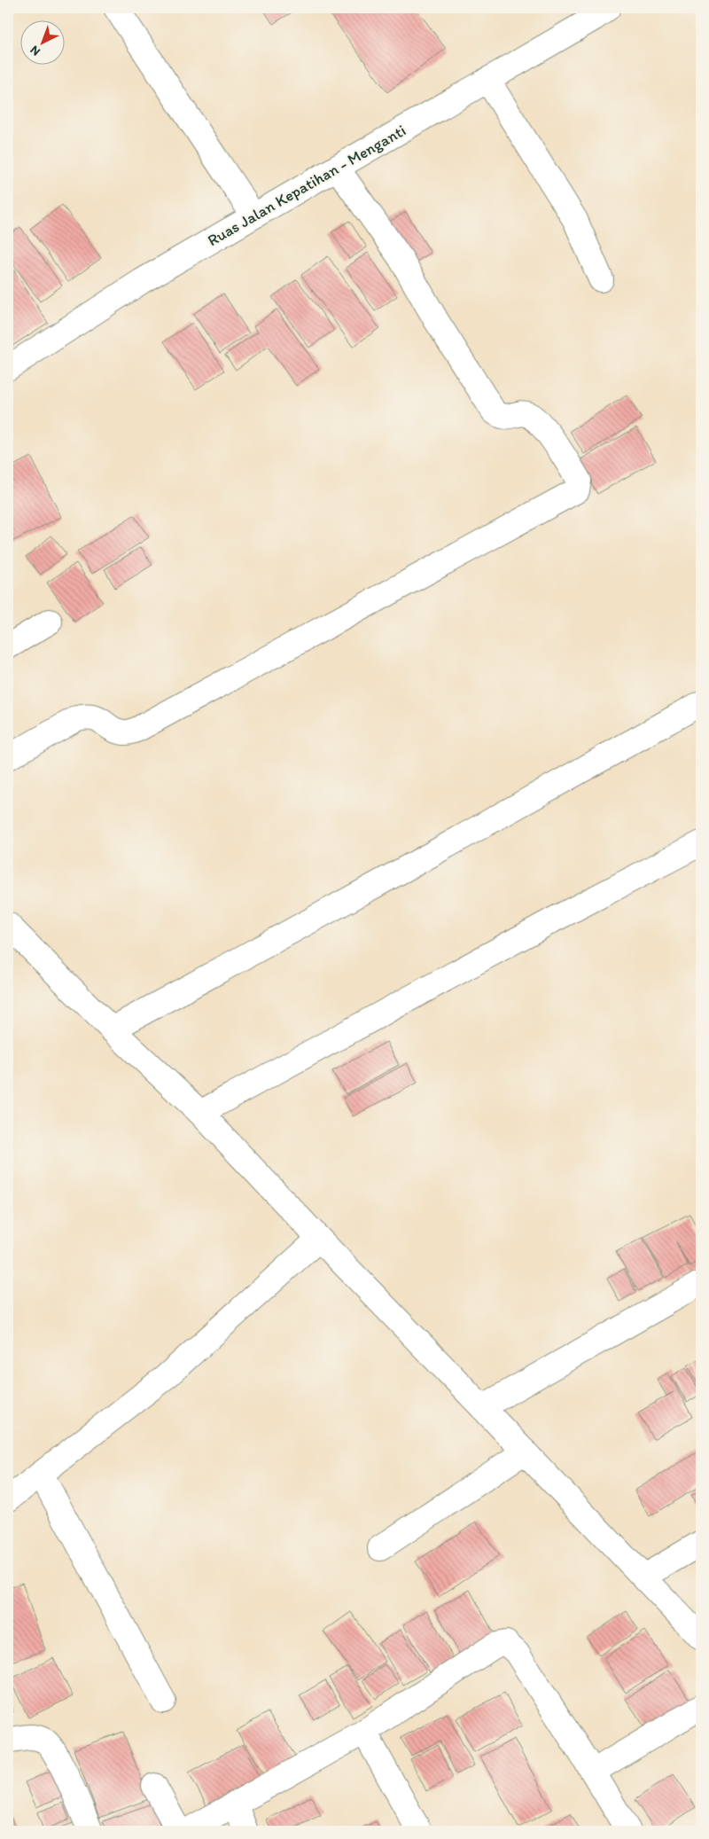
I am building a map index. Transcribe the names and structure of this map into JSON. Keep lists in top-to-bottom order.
{
  "streets": {
    "street": ["Ruas Jalan Kepatihan - Menganti"]
  },
  "north": "bottom left"
}
